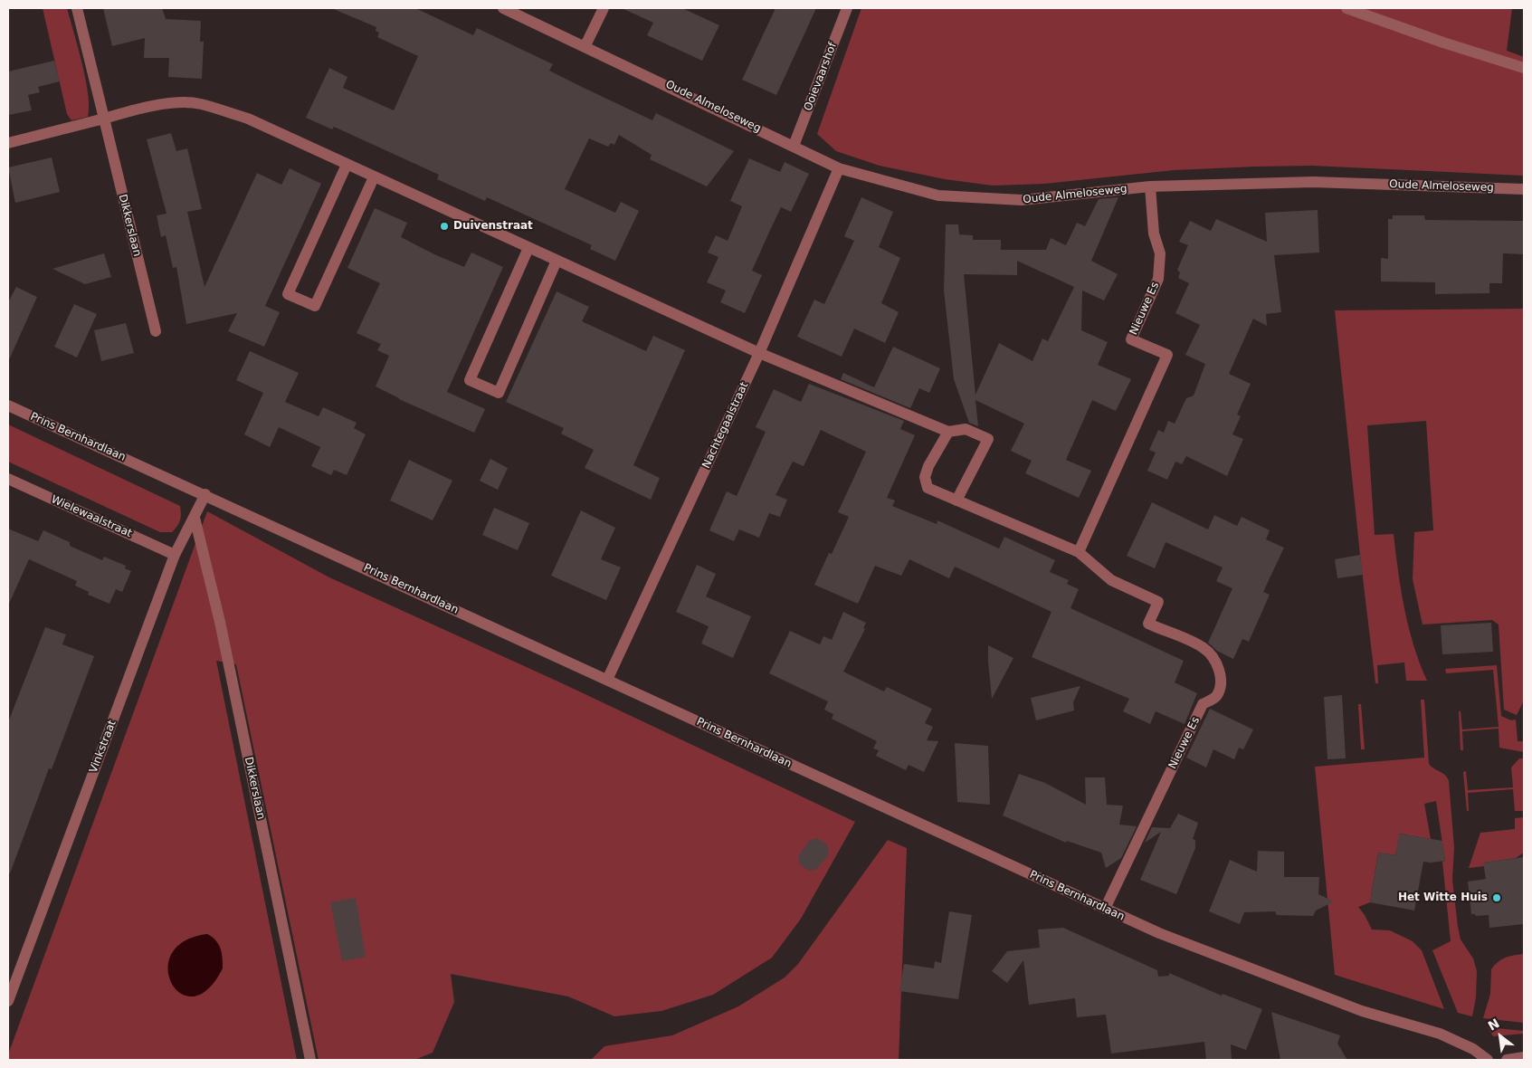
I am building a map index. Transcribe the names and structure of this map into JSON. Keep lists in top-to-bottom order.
{
  "streets": {
    "street": [
      "Ooievaarshof",
      "Oude Almeloseweg",
      "Dikkerslaan",
      "Nieuwe Es",
      "Nachtegaalstraat",
      "Prins Bernhardlaan",
      "Wielewaalstraat",
      "Vinkstraat"
    ]
  },
  "crossings": [
    ["Ooievaarshof", "Oude Almeloseweg"],
    ["Oude Almeloseweg", "Nieuwe Es"],
    ["Oude Almeloseweg", "Nachtegaalstraat"],
    ["Dikkerslaan", "Vinkstraat"],
    ["Nieuwe Es", "Prins Bernhardlaan"],
    ["Nachtegaalstraat", "Prins Bernhardlaan"],
    ["Prins Bernhardlaan", "Vinkstraat"],
    ["Wielewaalstraat", "Vinkstraat"]
  ],
  "places": ["Duivenstraat", "Het Witte Huis"],
  "north": "top left"
}
